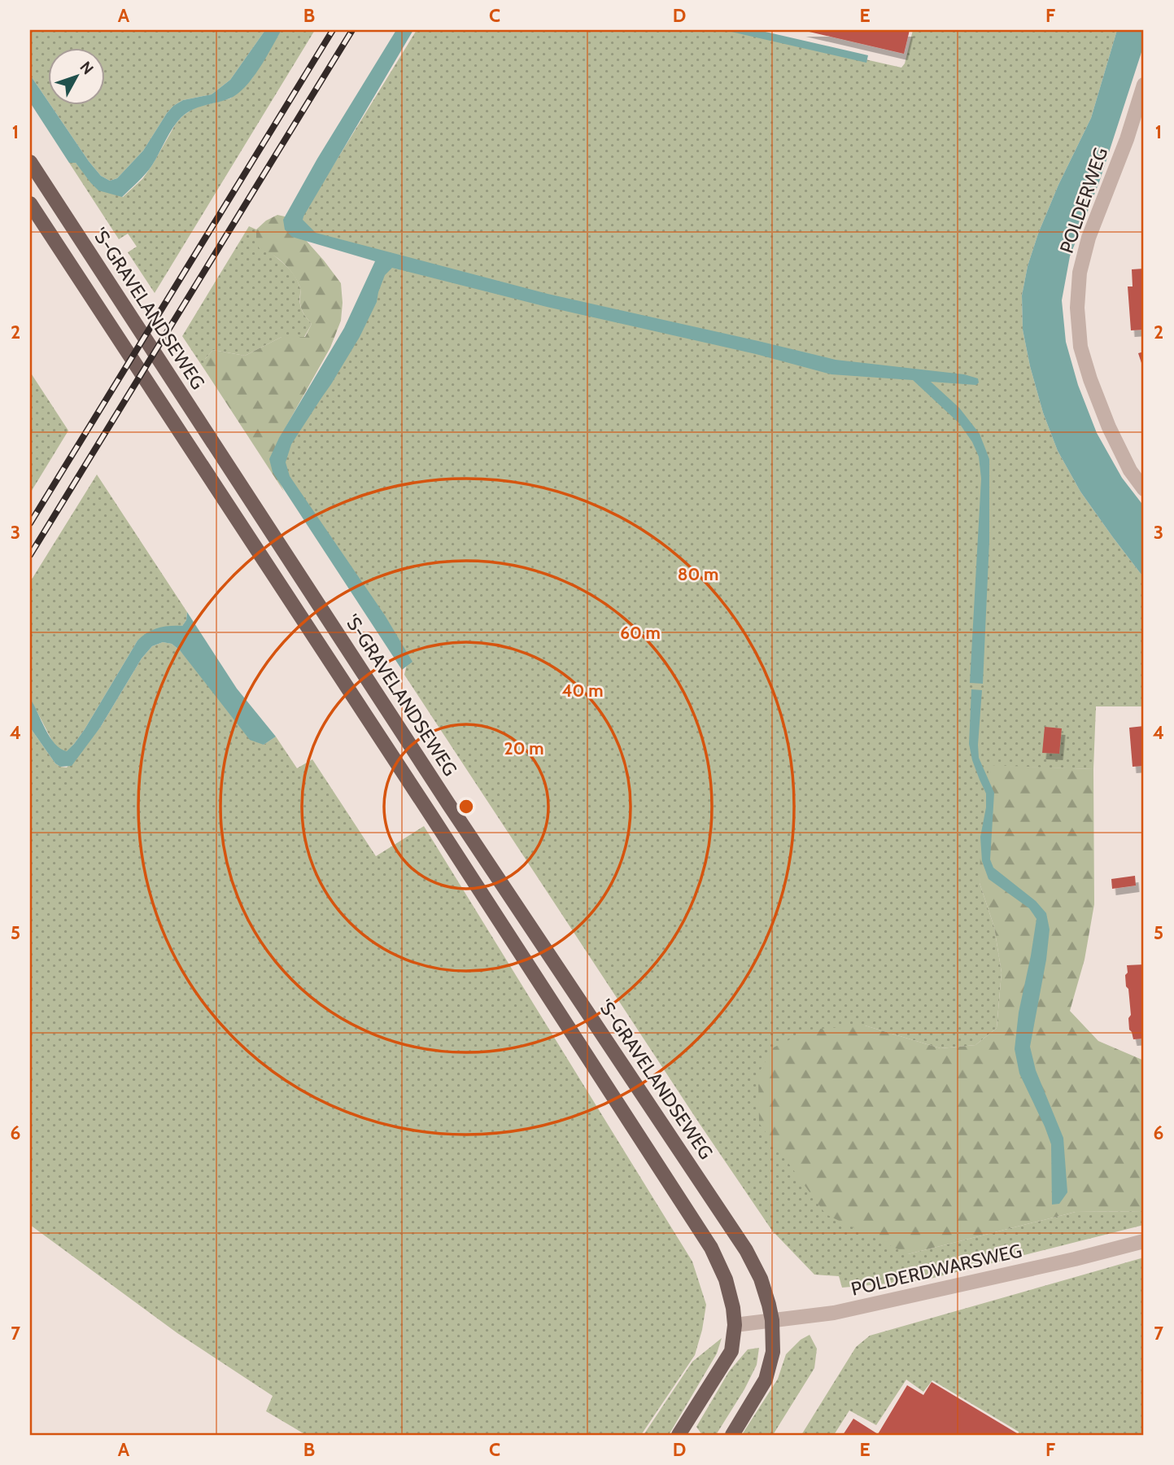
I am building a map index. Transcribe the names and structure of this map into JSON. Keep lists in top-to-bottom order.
{
  "streets": {
    "main road": ["'S-GRAVELANDSEWEG"],
    "street": ["POLDERWEG", "POLDERDWARSWEG"]
  },
  "crossings": [
    ["'S-GRAVELANDSEWEG", "POLDERDWARSWEG"]
  ],
  "north": "top right",
  "grid": {
    "columns": [
      "A",
      "B",
      "C",
      "D",
      "E",
      "F"
    ],
    "rows": [
      "1",
      "2",
      "3",
      "4",
      "5",
      "6",
      "7"
    ]
  },
  "rings": [
    "80 m",
    "60 m",
    "40 m",
    "20 m"
  ]
}
